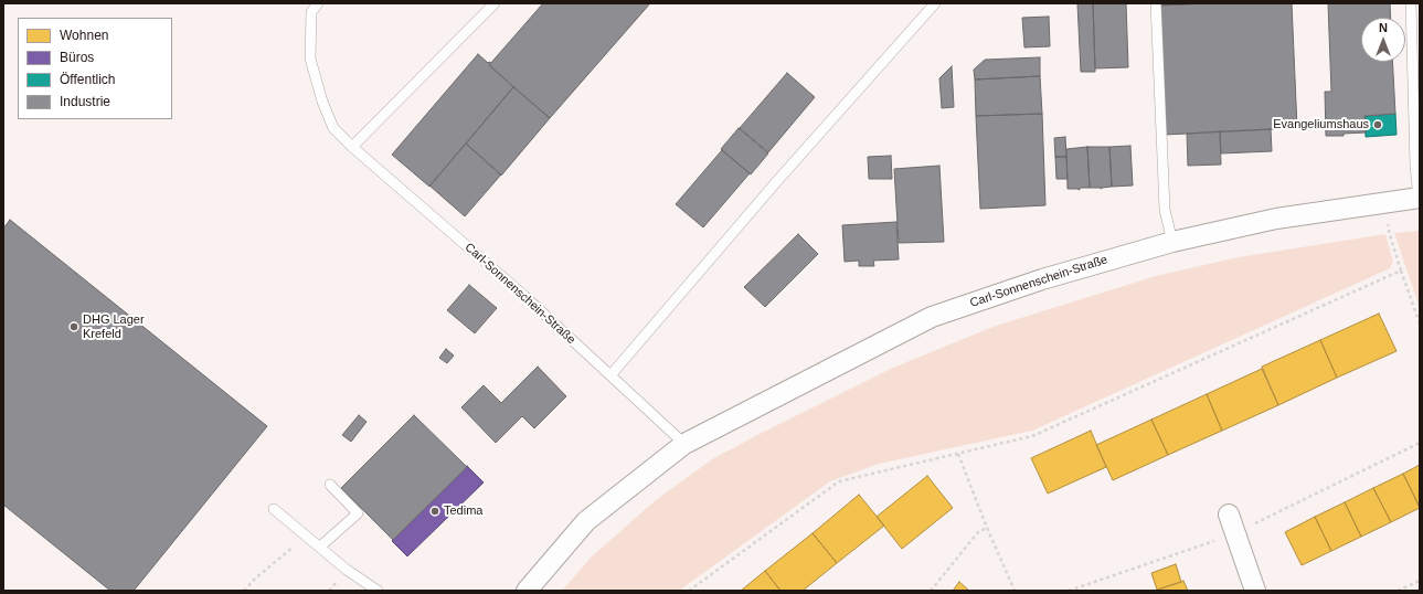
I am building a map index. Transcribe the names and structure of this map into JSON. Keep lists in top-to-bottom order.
{
  "streets": {
    "street": ["Carl-Sonnenschein-Straße"]
  },
  "places": ["Evangeliumshaus", "DHG Lager Krefeld", "Tedima"],
  "legend": [
    "Wohnen",
    "Büros",
    "Öffentlich",
    "Industrie"
  ],
  "north": "top"
}
